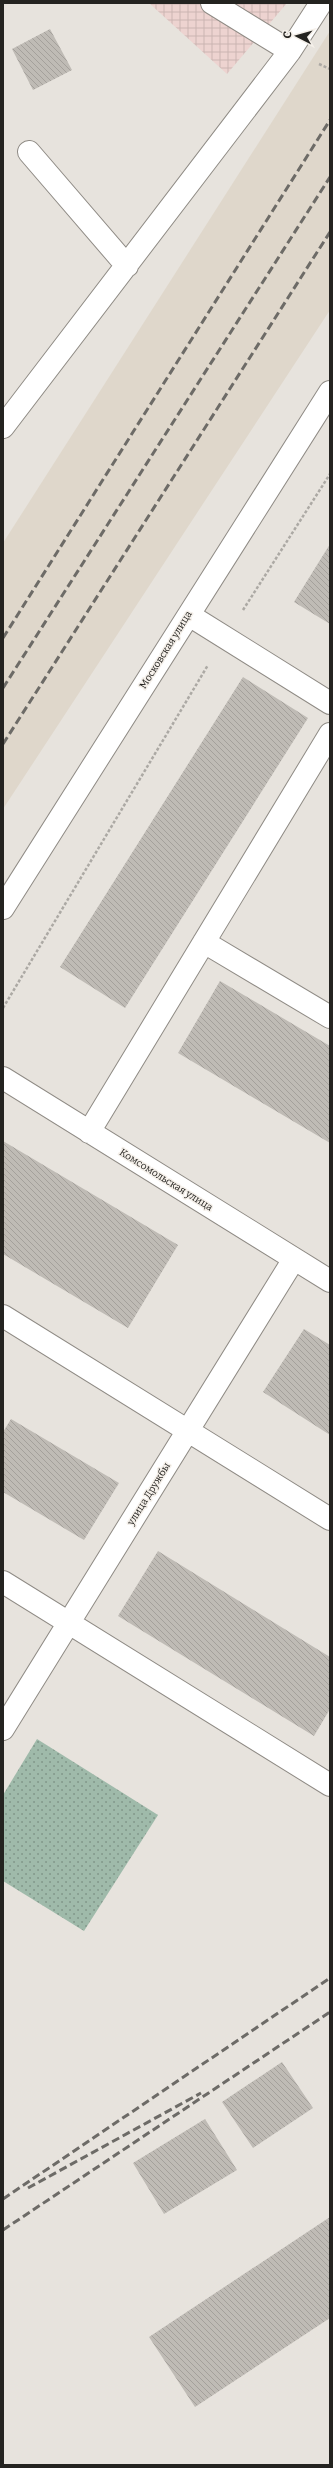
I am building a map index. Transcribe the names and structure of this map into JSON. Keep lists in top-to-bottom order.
{
  "streets": {
    "street": ["Московская улица", "Комсомольская улица", "улица Дружбы"]
  },
  "crossings": [
    ["Комсомольская улица", "улица Дружбы"]
  ],
  "north": "left"
}
